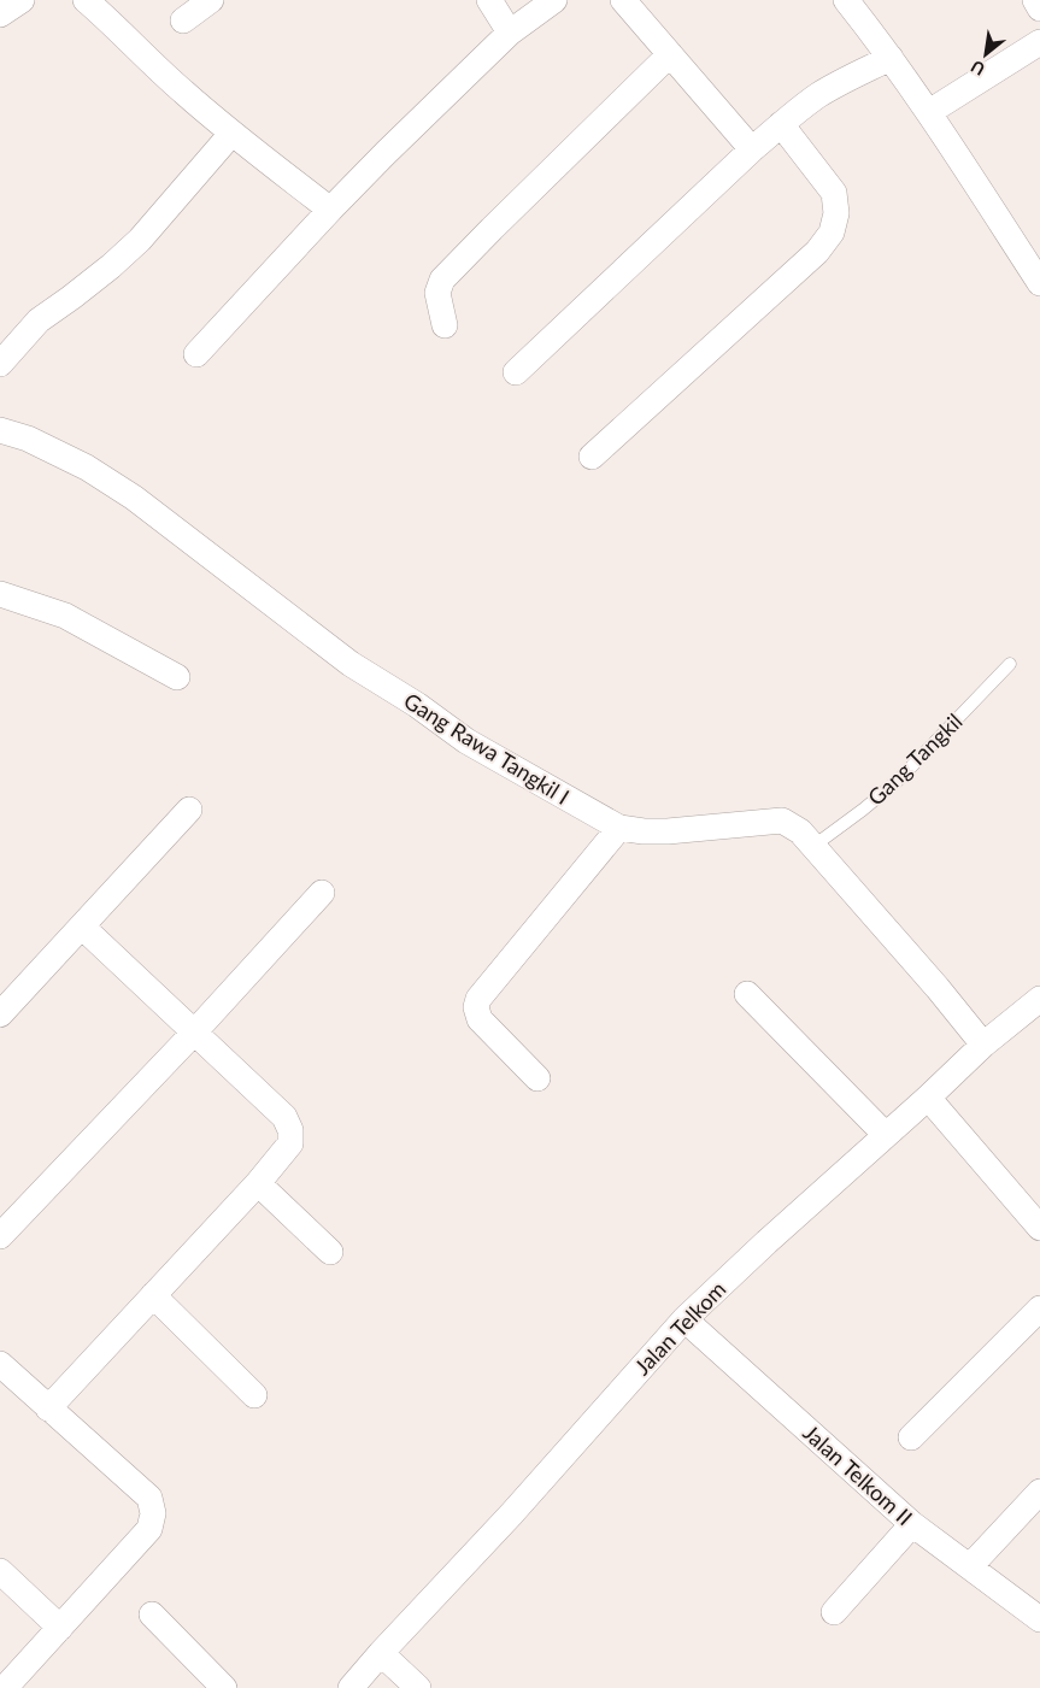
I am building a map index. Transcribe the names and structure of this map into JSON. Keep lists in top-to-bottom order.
{
  "streets": {
    "street": ["Gang Rawa Tangkil I", "Jalan Telkom", "Jalan Telkom II"],
    "lane": ["Gang Tangkil"]
  },
  "crossings": [
    ["Gang Rawa Tangkil I", "Gang Tangkil"],
    ["Gang Rawa Tangkil I", "Jalan Telkom"],
    ["Jalan Telkom", "Jalan Telkom II"]
  ],
  "north": "bottom left"
}
